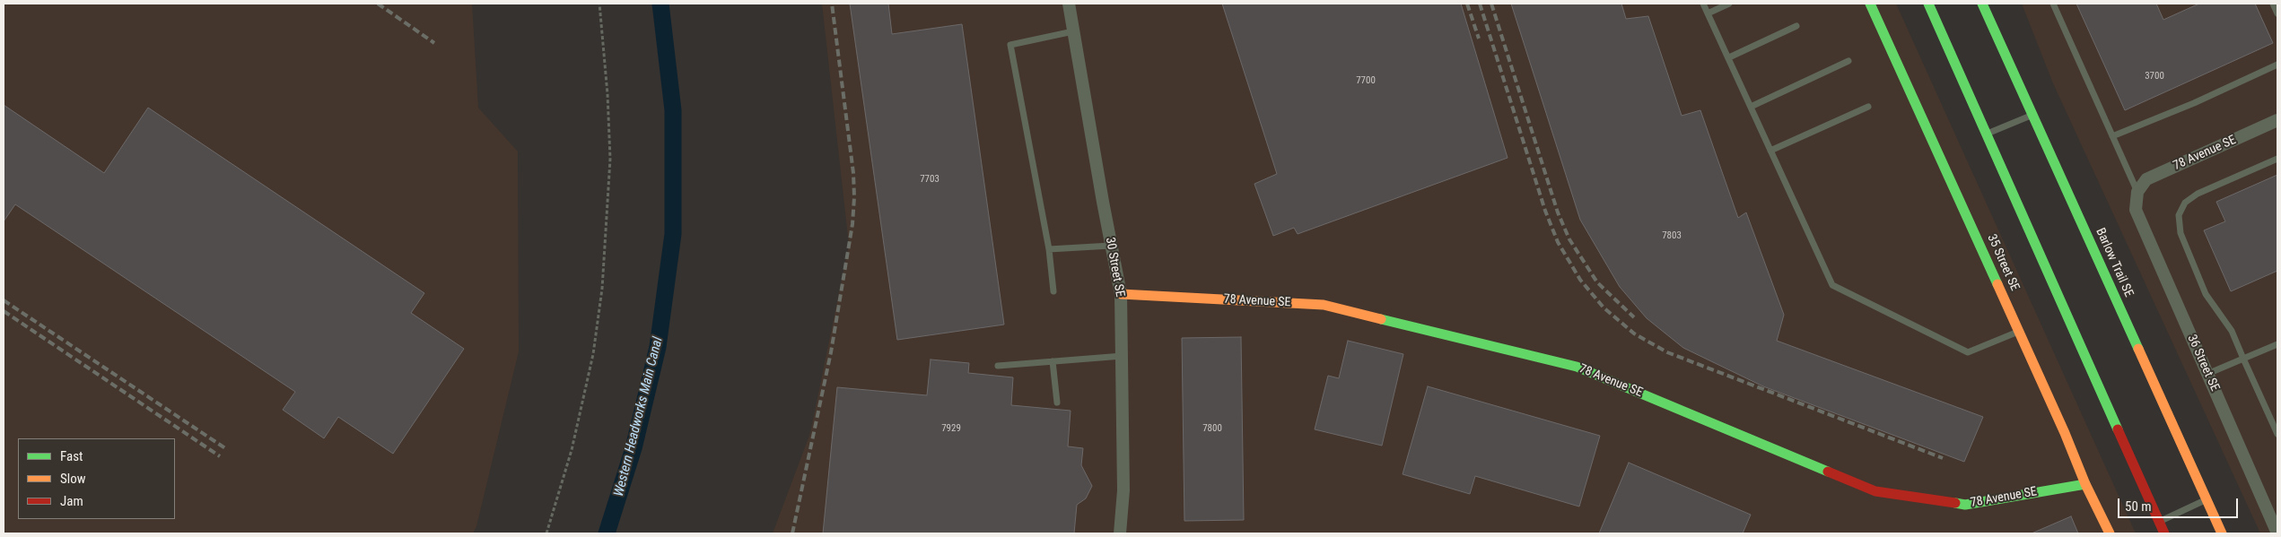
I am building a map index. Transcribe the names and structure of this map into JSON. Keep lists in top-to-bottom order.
{
  "streets": {
    "street": [
      "78 Avenue SE",
      "35 Street SE",
      "Barlow Trail SE",
      "30 Street SE",
      "36 Street SE"
    ]
  },
  "crossings": [
    ["78 Avenue SE", "35 Street SE"],
    ["78 Avenue SE", "30 Street SE"],
    ["78 Avenue SE", "36 Street SE"]
  ],
  "water": ["Western Headworks Main Canal"],
  "house_numbers": [
    "3700",
    "7700",
    "7703",
    "7803",
    "7929",
    "7800"
  ],
  "legend": ["Fast", "Slow", "Jam"],
  "scale_bar": "50 m"
}
